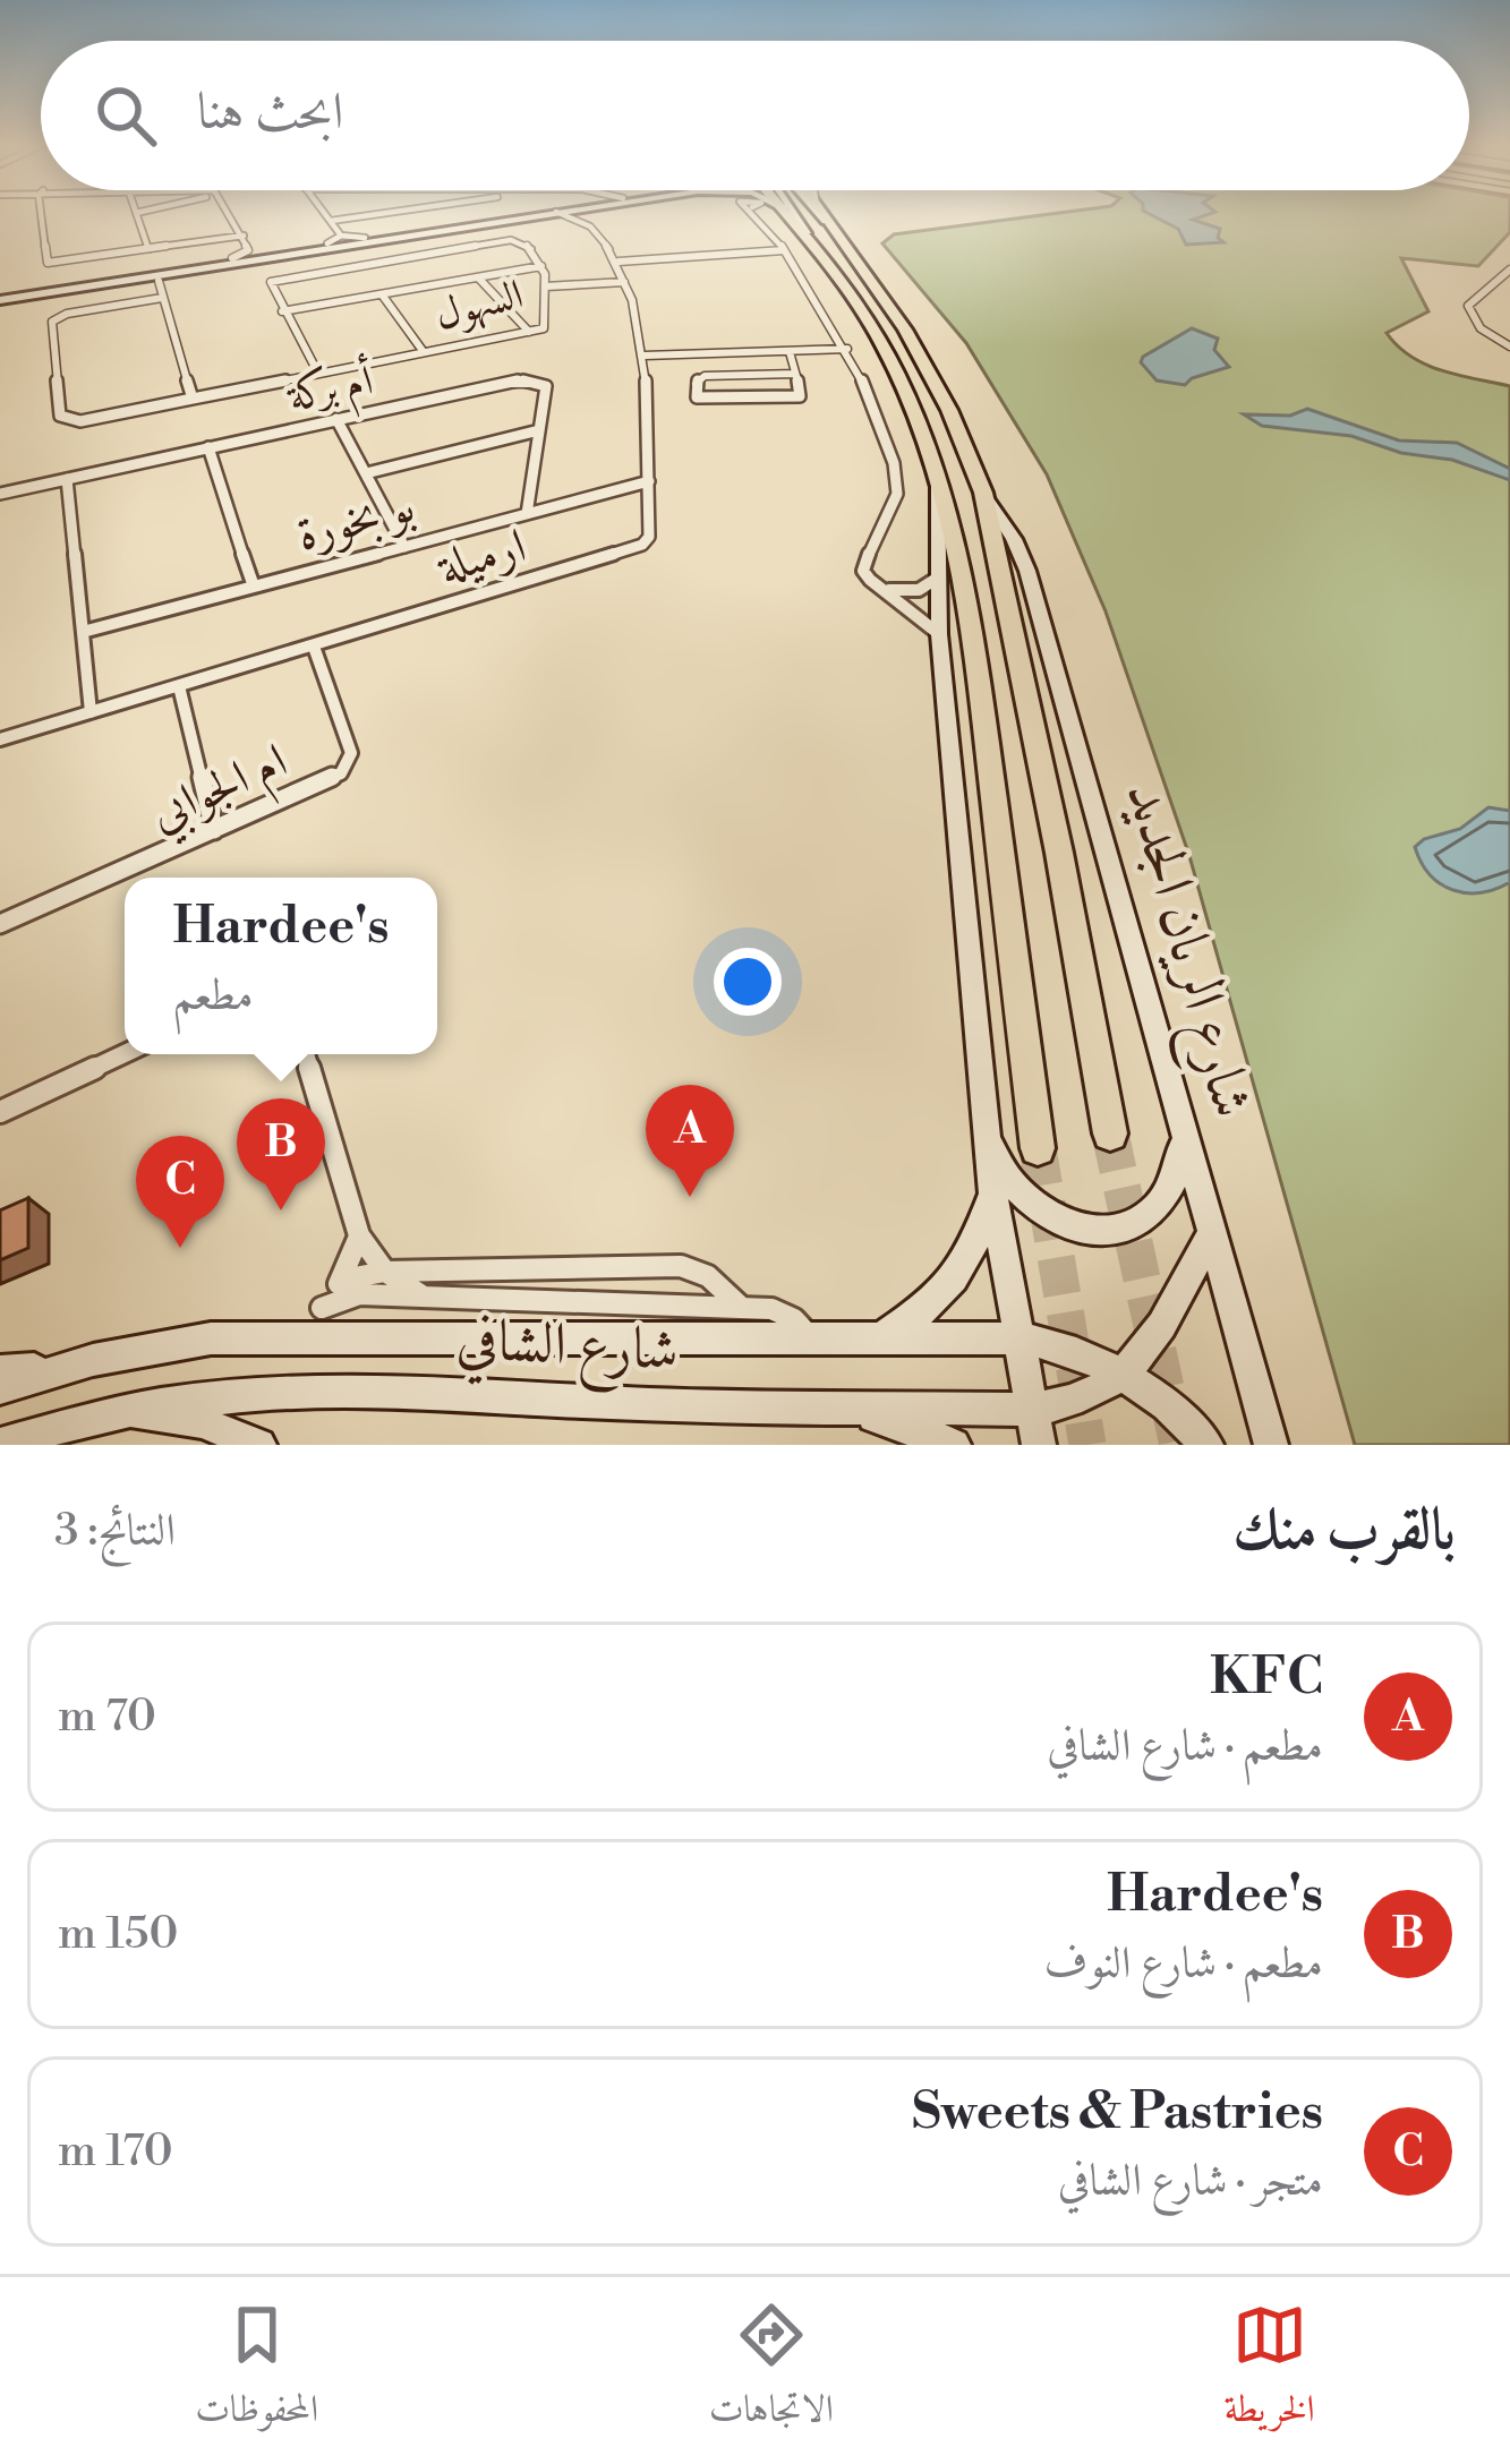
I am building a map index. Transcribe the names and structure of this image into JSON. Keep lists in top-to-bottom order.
{
  "streets": {
    "highway": ["شارع الريان الجديد"],
    "main road": ["شارع الشافي"],
    "street": [
      "السهول",
      "أم بركة",
      "بو بخورة",
      "ارميلة",
      "ام الجوابي"
    ]
  },
  "crossings": [
    ["السهول", "ارميلة"],
    ["أم بركة", "بو بخورة"],
    ["بو بخورة", "ارميلة"],
    ["ارميلة", "ام الجوابي"],
    ["شارع الريان الجديد", "شارع الشافي"]
  ],
  "page": {
    "search": "ابحث هنا",
    "popup": ["Hardee's", "مطعم"],
    "pins": ["A", "B", "C"],
    "heading": ["بالقرب منك", "النتائج: 3"],
    "list": [
      {
        "mark": "A",
        "name": "KFC",
        "note": "مطعم · شارع الشافي",
        "value": "70 m"
      },
      {
        "mark": "B",
        "name": "Hardee's",
        "note": "مطعم · شارع النوف",
        "value": "150 m"
      },
      {
        "mark": "C",
        "name": "Sweets & Pastries",
        "note": "متجر · شارع الشافي",
        "value": "170 m"
      }
    ],
    "nav": ["الخريطة", "الاتجاهات", "المحفوظات"]
  }
}
